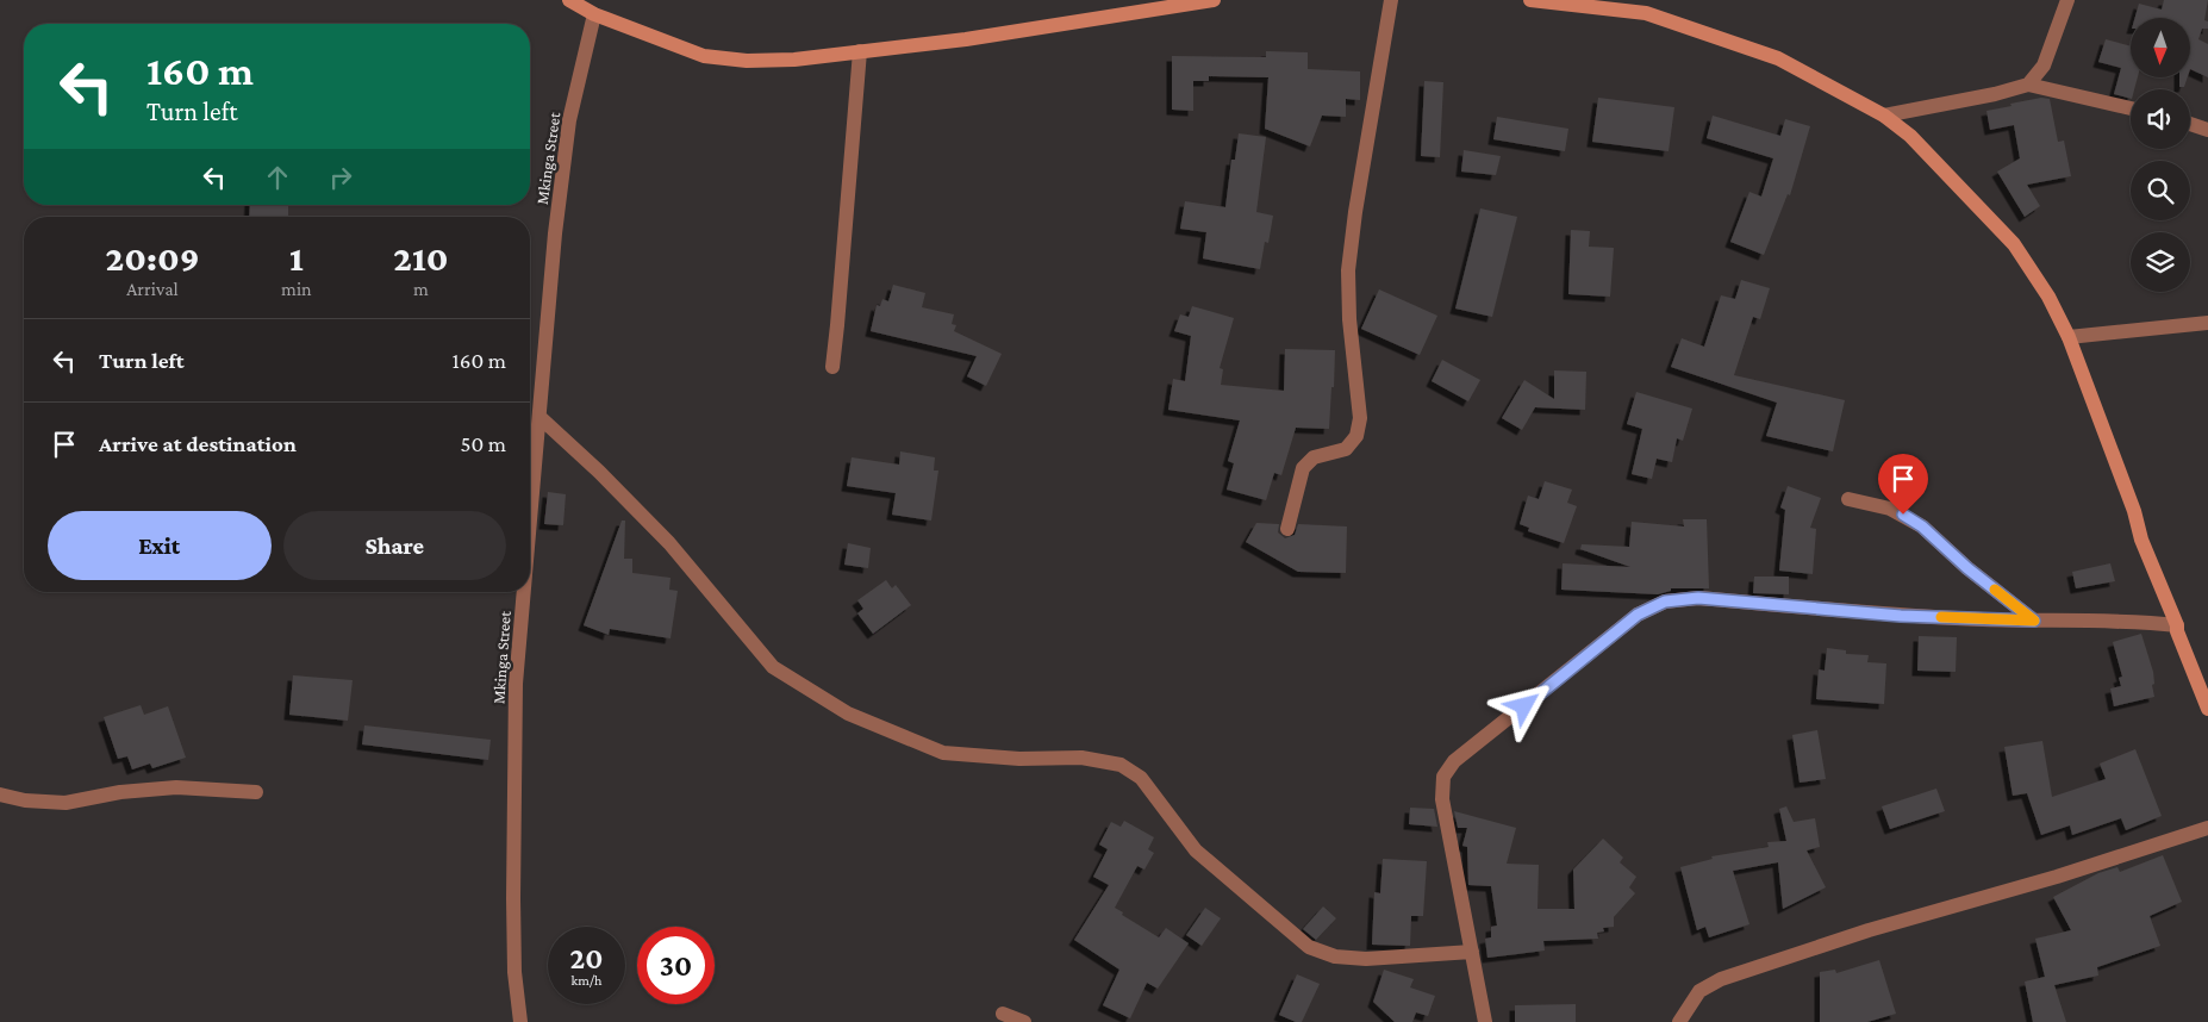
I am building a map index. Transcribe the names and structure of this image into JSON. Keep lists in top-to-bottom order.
{
  "streets": {
    "street": ["Mkinga Street"]
  },
  "north": "bottom",
  "page": {
    "turn": ["160 m", "Turn left"],
    "eta": [
      "20:09",
      "Arrival",
      "1",
      "min",
      "210",
      "m"
    ],
    "list": [
      {
        "name": "Turn left",
        "value": "160 m"
      },
      {
        "name": "Arrive at destination",
        "value": "50 m"
      }
    ],
    "buttons": ["Exit", "Share"],
    "speed": "20 km/h",
    "limit": "30"
  }
}
